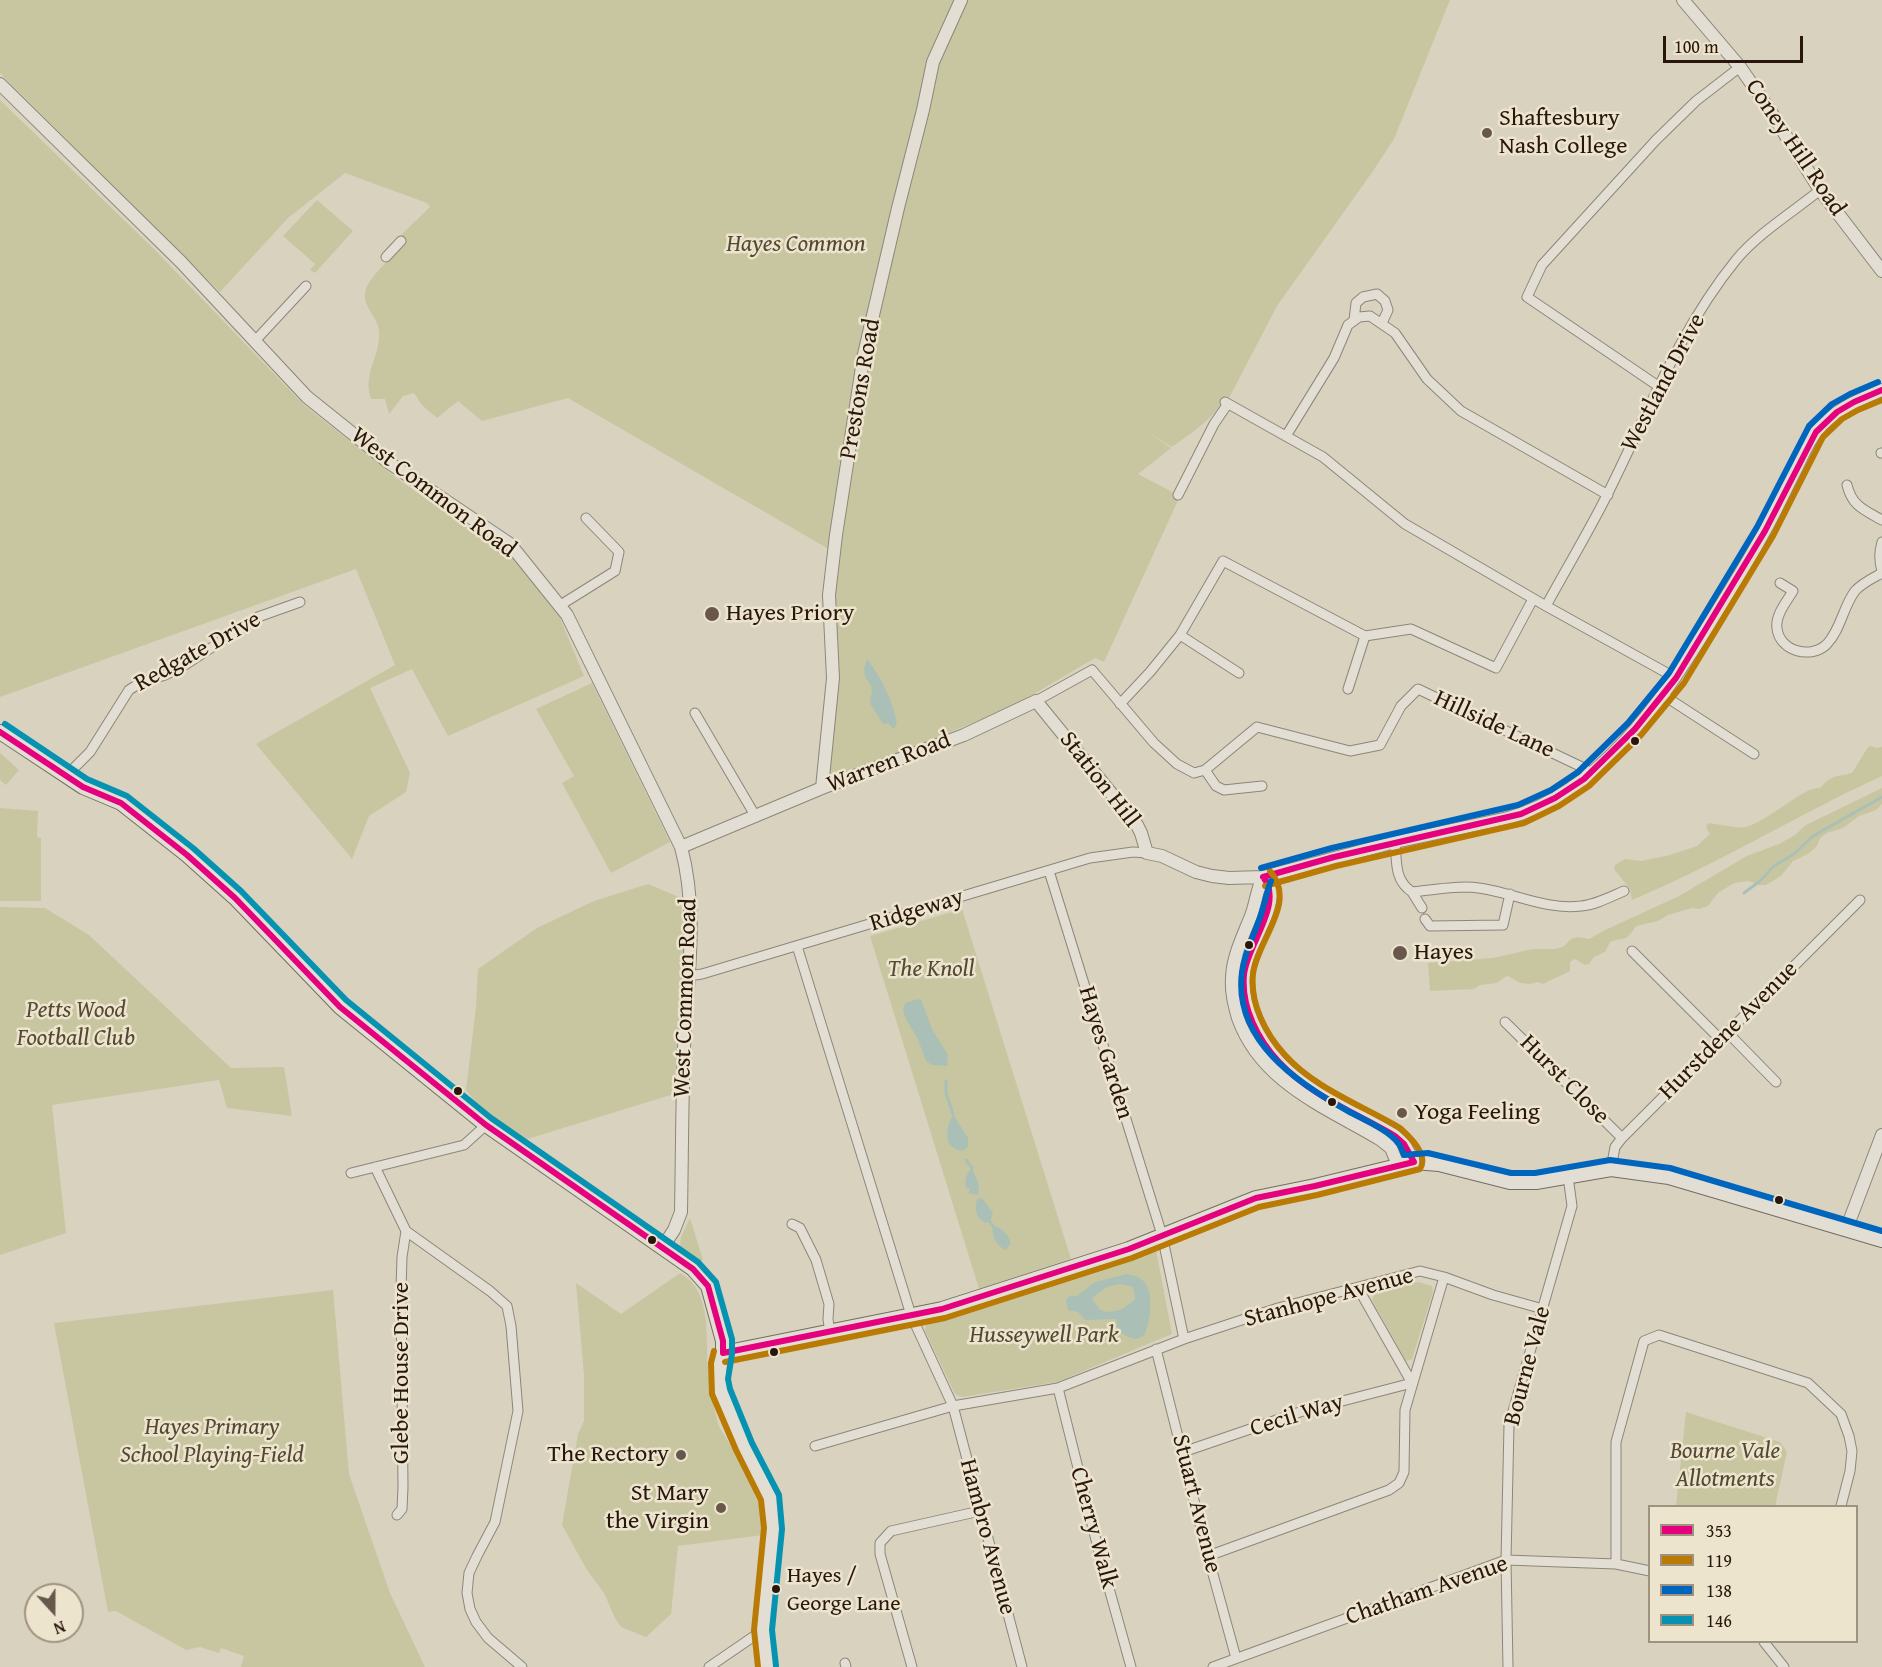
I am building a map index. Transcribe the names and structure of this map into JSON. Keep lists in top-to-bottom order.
{
  "streets": {
    "street": [
      "Coney Hill Road",
      "Westland Drive",
      "Prestons Road",
      "West Common Road",
      "Redgate Drive",
      "Hillside Lane",
      "Warren Road",
      "Station Hill",
      "Ridgeway",
      "Hurstdene Avenue",
      "Hayes Garden",
      "Hurst Close",
      "Stanhope Avenue",
      "Bourne Vale",
      "Glebe House Drive",
      "Cecil Way",
      "Stuart Avenue",
      "Cherry Walk",
      "Hambro Avenue",
      "Chatham Avenue"
    ]
  },
  "crossings": [
    ["Coney Hill Road", "Westland Drive"],
    ["Prestons Road", "Warren Road"],
    ["West Common Road", "Warren Road"],
    ["West Common Road", "Ridgeway"],
    ["Hillside Lane", "Station Hill"],
    ["Warren Road", "Station Hill"],
    ["Station Hill", "Ridgeway"],
    ["Ridgeway", "Hayes Garden"],
    ["Hurstdene Avenue", "Hurst Close"],
    ["Hayes Garden", "Stanhope Avenue"],
    ["Stanhope Avenue", "Bourne Vale"],
    ["Stanhope Avenue", "Stuart Avenue"],
    ["Stanhope Avenue", "Cherry Walk"],
    ["Stanhope Avenue", "Hambro Avenue"],
    ["Bourne Vale", "Chatham Avenue"],
    ["Cecil Way", "Stuart Avenue"],
    ["Stuart Avenue", "Chatham Avenue"]
  ],
  "parks": [
    "Hayes Common",
    "The Knoll",
    "Petts Wood Football Club",
    "Husseywell Park",
    "Hayes Primary School Playing-Field",
    "Bourne Vale Allotments"
  ],
  "places": [
    "Shaftesbury Nash College",
    "Hayes Priory",
    "Hayes",
    "Yoga Feeling",
    "The Rectory",
    "St Mary the Virgin",
    "Hayes / George Lane"
  ],
  "lines": [
    "transit line 138",
    "transit line 353",
    "transit line 119",
    "transit line 146"
  ],
  "legend": [
    "353",
    "119",
    "138",
    "146"
  ],
  "scale_bar": "100 m",
  "north": "bottom"
}
